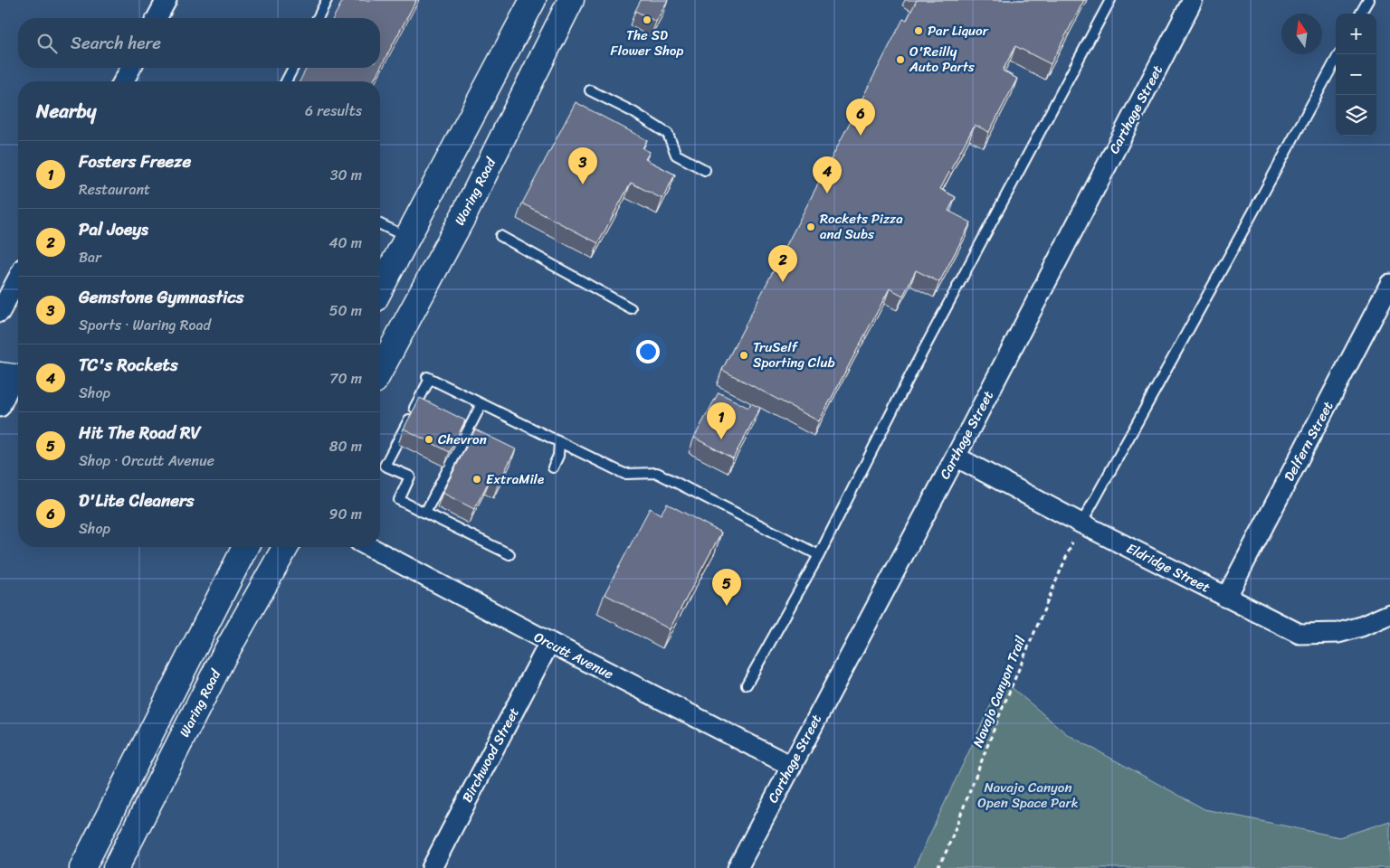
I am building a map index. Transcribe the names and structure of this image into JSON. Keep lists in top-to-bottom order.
{
  "streets": {
    "main road": ["Waring Road"],
    "street": [
      "Carthage Street",
      "Delfern Street",
      "Eldridge Street",
      "Orcutt Avenue",
      "Birchwood Street"
    ],
    "path": ["Navajo Canyon Trail"]
  },
  "crossings": [
    ["Carthage Street", "Eldridge Street"],
    ["Carthage Street", "Orcutt Avenue"],
    ["Delfern Street", "Eldridge Street"],
    ["Eldridge Street", "Navajo Canyon Trail"],
    ["Orcutt Avenue", "Birchwood Street"]
  ],
  "parks": ["Navajo Canyon Open Space Park"],
  "places": [
    "The SD Flower Shop",
    "Par Liquor",
    "O'Reilly Auto Parts",
    "Rockets Pizza and Subs",
    "TruSelf Sporting Club",
    "Chevron",
    "ExtraMile"
  ],
  "north": "top",
  "page": {
    "map_buttons": ["+", "−"],
    "search": "Search here",
    "heading": ["Nearby", "6 results"],
    "pins": [
      "6",
      "3",
      "4",
      "2",
      "1",
      "5"
    ],
    "list": [
      {
        "mark": "1",
        "name": "Fosters Freeze",
        "note": "Restaurant",
        "value": "30 m"
      },
      {
        "mark": "2",
        "name": "Pal Joeys",
        "note": "Bar",
        "value": "40 m"
      },
      {
        "mark": "3",
        "name": "Gemstone Gymnastics",
        "note": "Sports · Waring Road",
        "value": "50 m"
      },
      {
        "mark": "4",
        "name": "TC's Rockets",
        "note": "Shop",
        "value": "70 m"
      },
      {
        "mark": "5",
        "name": "Hit The Road RV",
        "note": "Shop · Orcutt Avenue",
        "value": "80 m"
      },
      {
        "mark": "6",
        "name": "D'Lite Cleaners",
        "note": "Shop",
        "value": "90 m"
      }
    ]
  }
}
